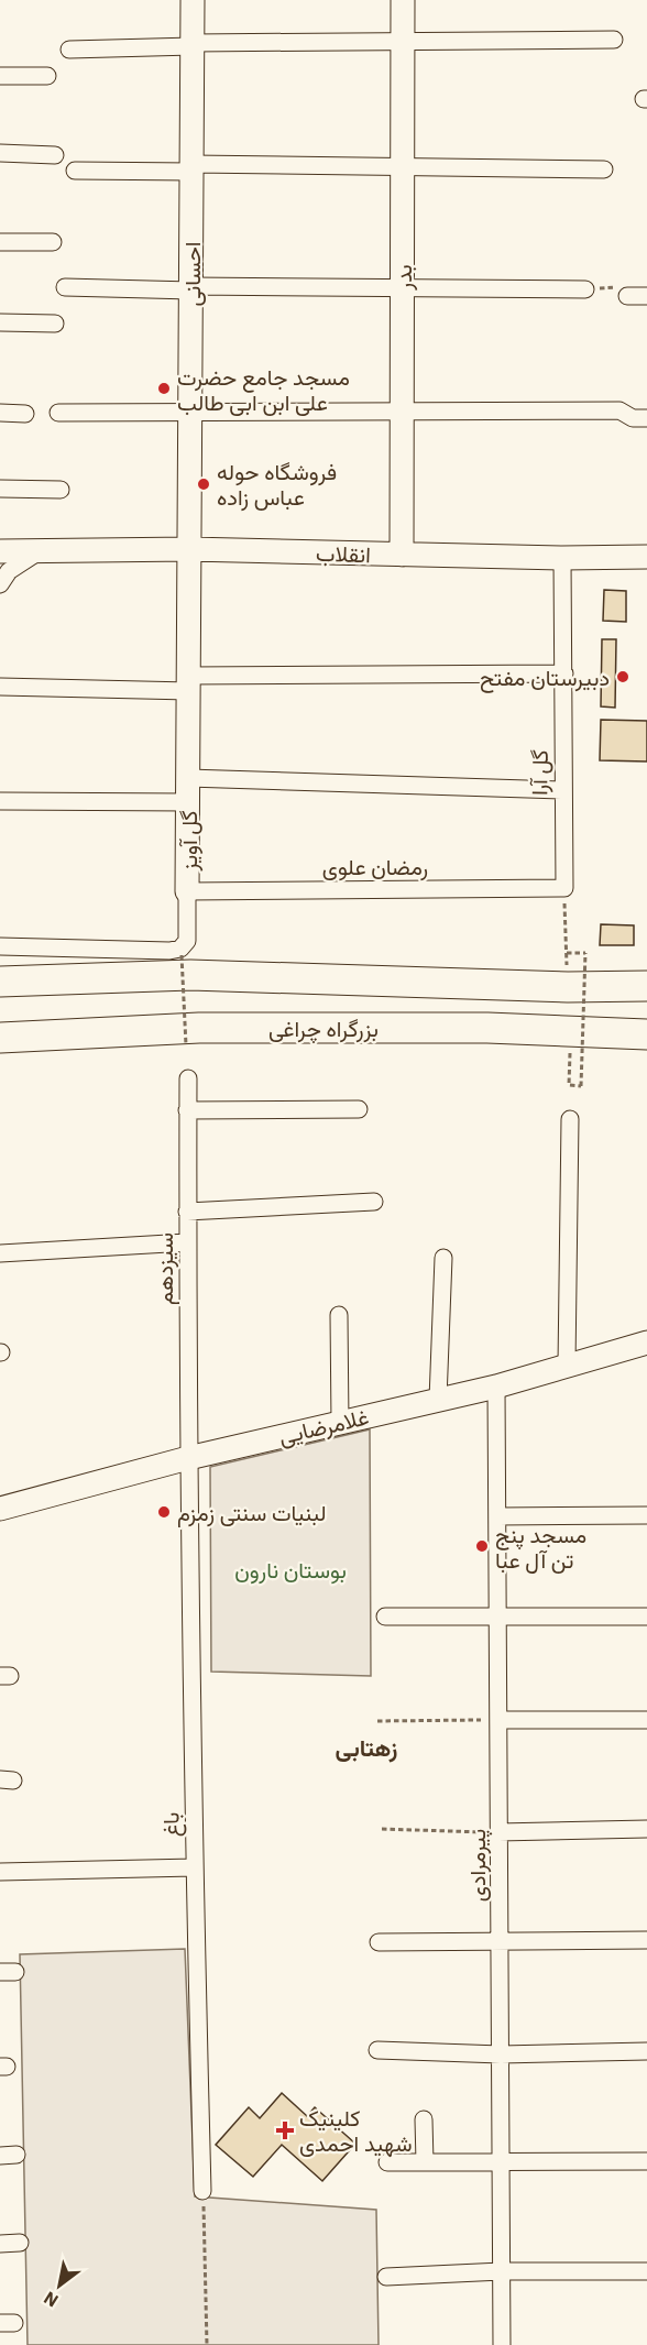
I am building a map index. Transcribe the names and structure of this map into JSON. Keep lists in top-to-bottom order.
{
  "streets": {
    "highway": ["بزرگراه چراغی"],
    "street": [
      "احسانی",
      "بدر",
      "انقلاب",
      "گل آرا",
      "گل آویز",
      "رمضان علوی",
      "سیزدهم",
      "غلامرضایی",
      "باغ",
      "پیرمرادی"
    ]
  },
  "crossings": [
    ["احسانی", "انقلاب"],
    ["احسانی", "گل آویز"],
    ["بدر", "انقلاب"],
    ["انقلاب", "گل آرا"],
    ["انقلاب", "گل آویز"],
    ["گل آرا", "رمضان علوی"],
    ["گل آویز", "رمضان علوی"],
    ["سیزدهم", "غلامرضایی"],
    ["سیزدهم", "باغ"],
    ["غلامرضایی", "باغ"],
    ["غلامرضایی", "پیرمرادی"]
  ],
  "districts": ["زهتابی"],
  "parks": ["بوستان نارون"],
  "places": {
    "other": [
      "مسجد جامع حضرت علی ابن ابی طالب",
      "فروشگاه حوله عباس زاده",
      "دبیرستان مفتح",
      "لبنیات سنتی زمزم",
      "مسجد پنج تن آل عبا"
    ],
    "health": ["کلینیک شهید احمدی"]
  },
  "north": "bottom left"
}
